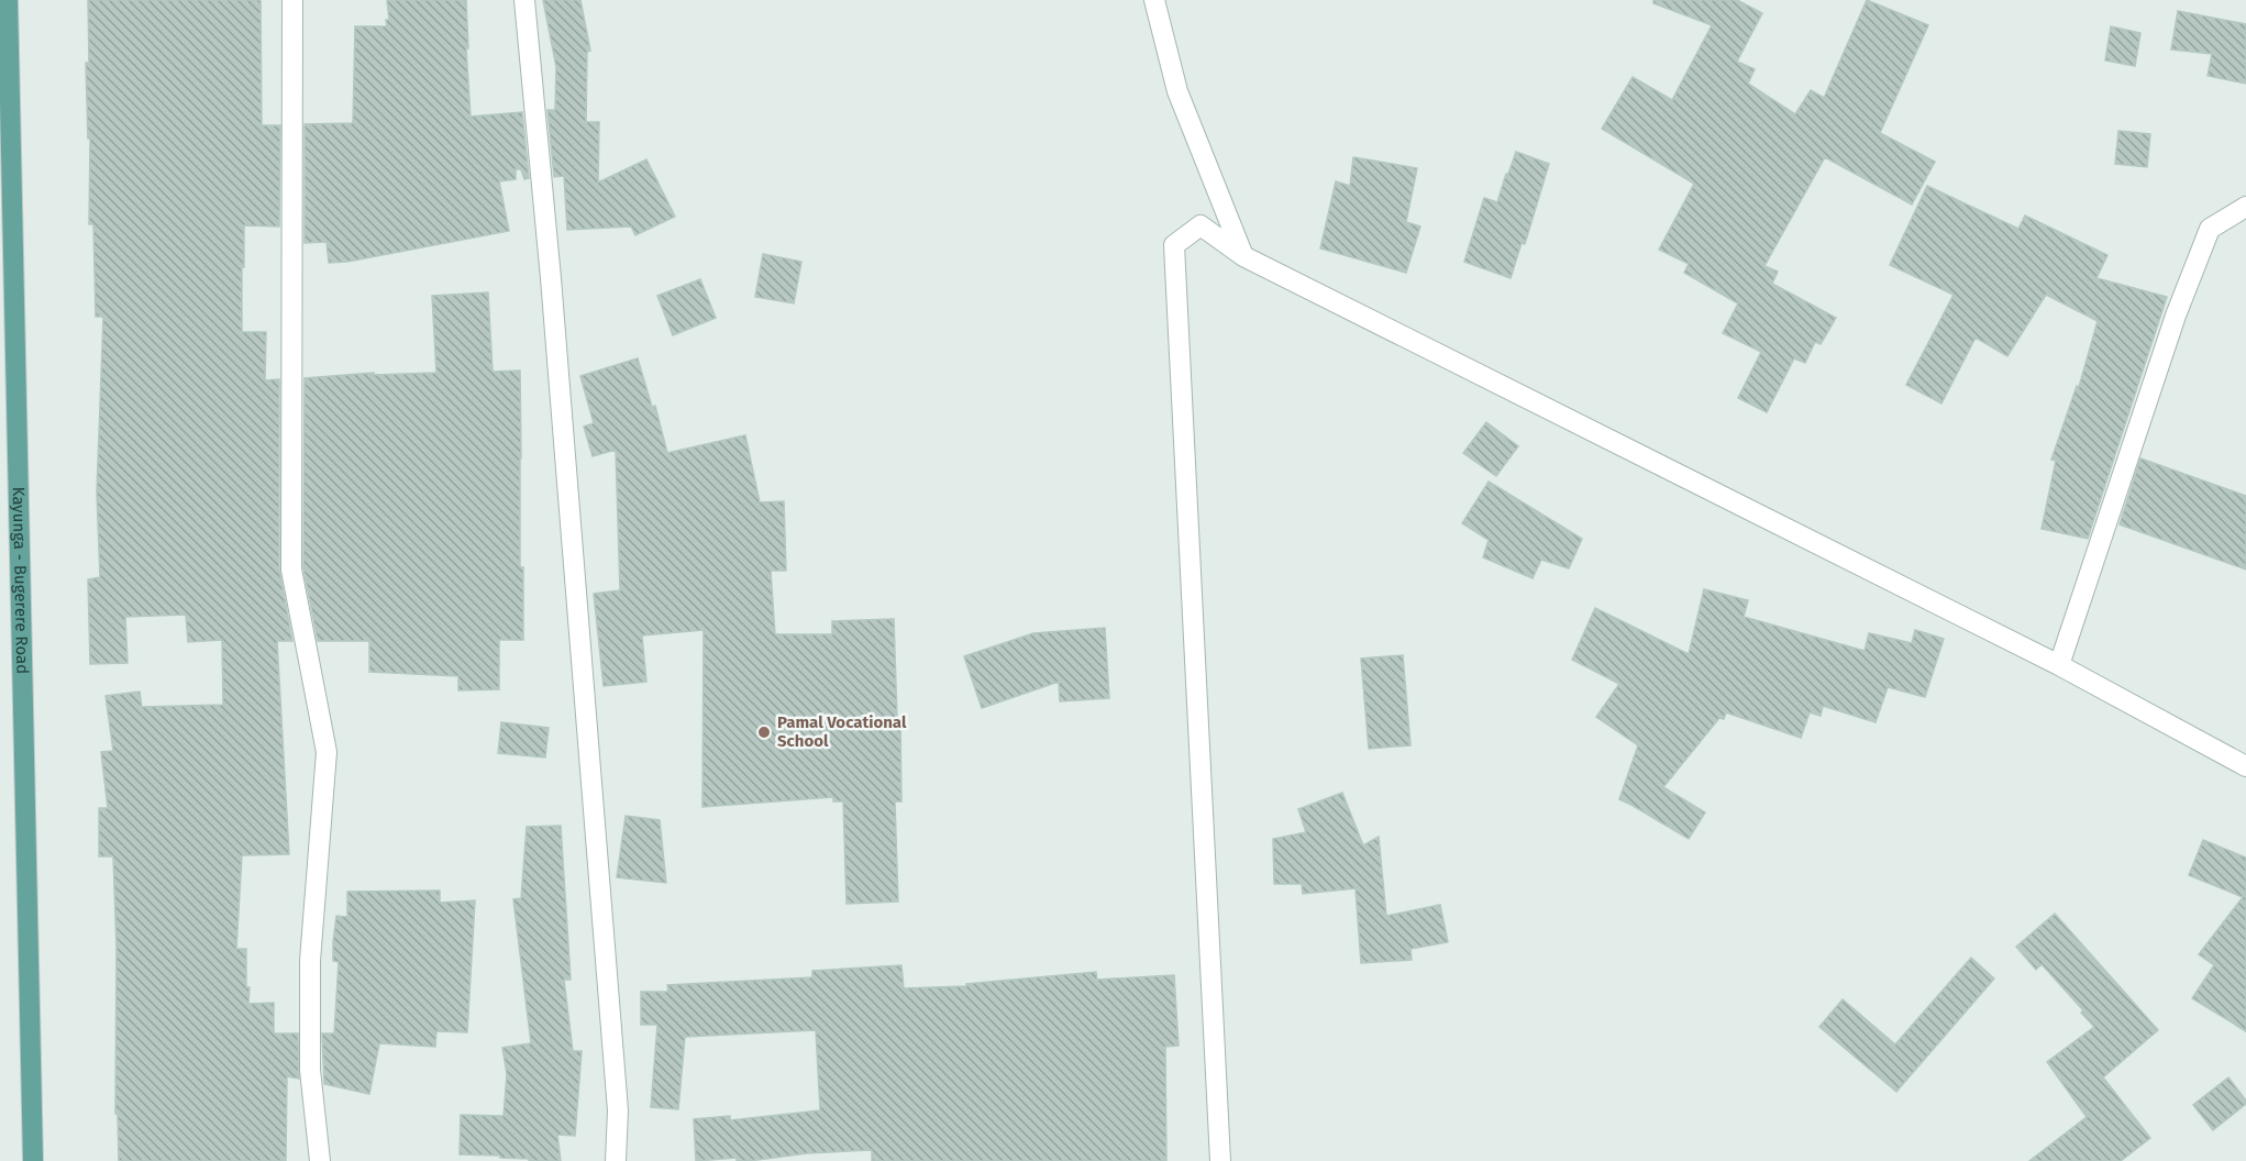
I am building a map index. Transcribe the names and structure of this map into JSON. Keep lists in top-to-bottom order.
{
  "streets": {
    "main road": ["Kayunga - Bugerere Road"]
  },
  "places": ["Pamal Vocational School"]
}
